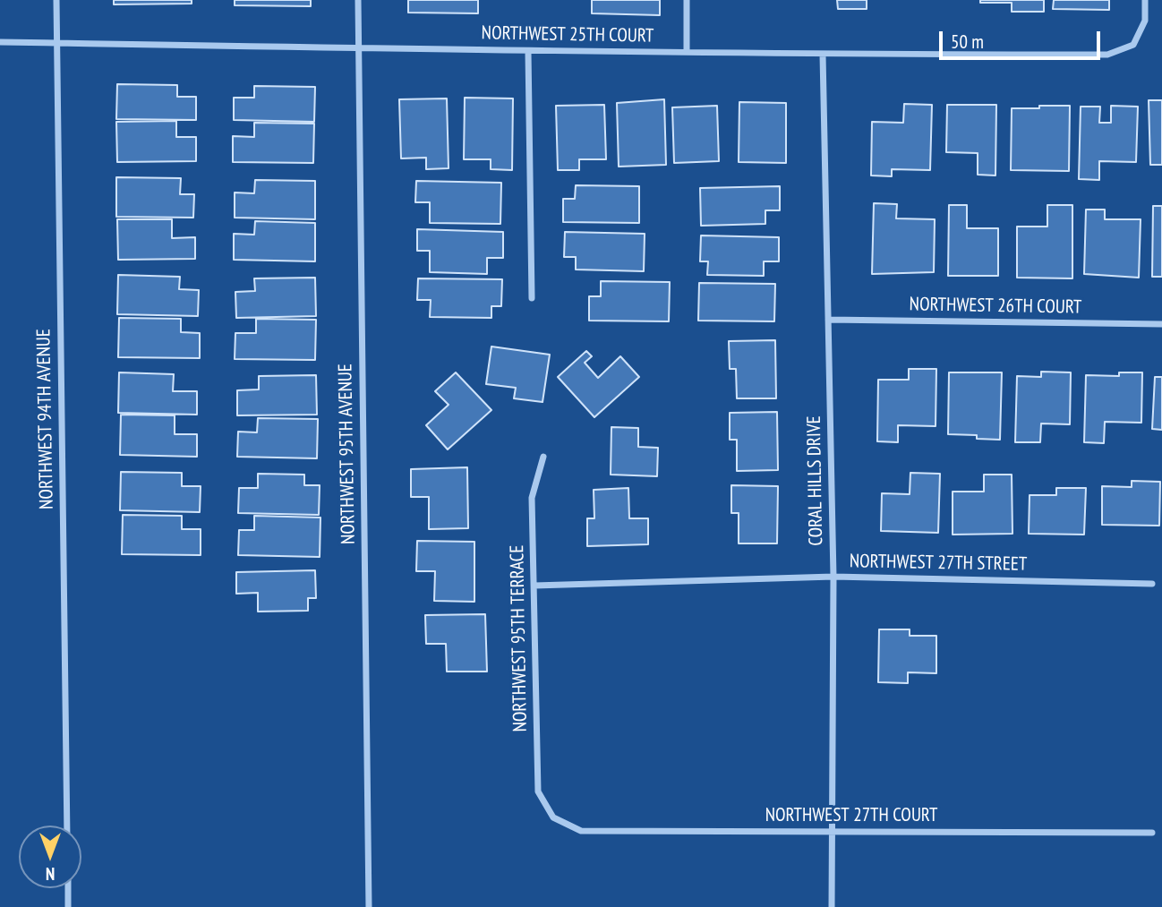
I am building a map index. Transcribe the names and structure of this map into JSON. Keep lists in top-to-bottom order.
{
  "streets": {
    "street": [
      "NORTHWEST 25TH COURT",
      "NORTHWEST 26TH COURT",
      "NORTHWEST 94TH AVENUE",
      "NORTHWEST 95TH AVENUE",
      "CORAL HILLS DRIVE",
      "NORTHWEST 27TH STREET",
      "NORTHWEST 95TH TERRACE",
      "NORTHWEST 27TH COURT"
    ]
  },
  "crossings": [
    ["NORTHWEST 25TH COURT", "NORTHWEST 94TH AVENUE"],
    ["NORTHWEST 25TH COURT", "NORTHWEST 95TH AVENUE"],
    ["NORTHWEST 25TH COURT", "CORAL HILLS DRIVE"],
    ["NORTHWEST 26TH COURT", "CORAL HILLS DRIVE"],
    ["CORAL HILLS DRIVE", "NORTHWEST 27TH STREET"],
    ["CORAL HILLS DRIVE", "NORTHWEST 27TH COURT"],
    ["NORTHWEST 27TH STREET", "NORTHWEST 95TH TERRACE"],
    ["NORTHWEST 95TH TERRACE", "NORTHWEST 27TH COURT"]
  ],
  "scale_bar": "50 m",
  "north": "bottom"
}
